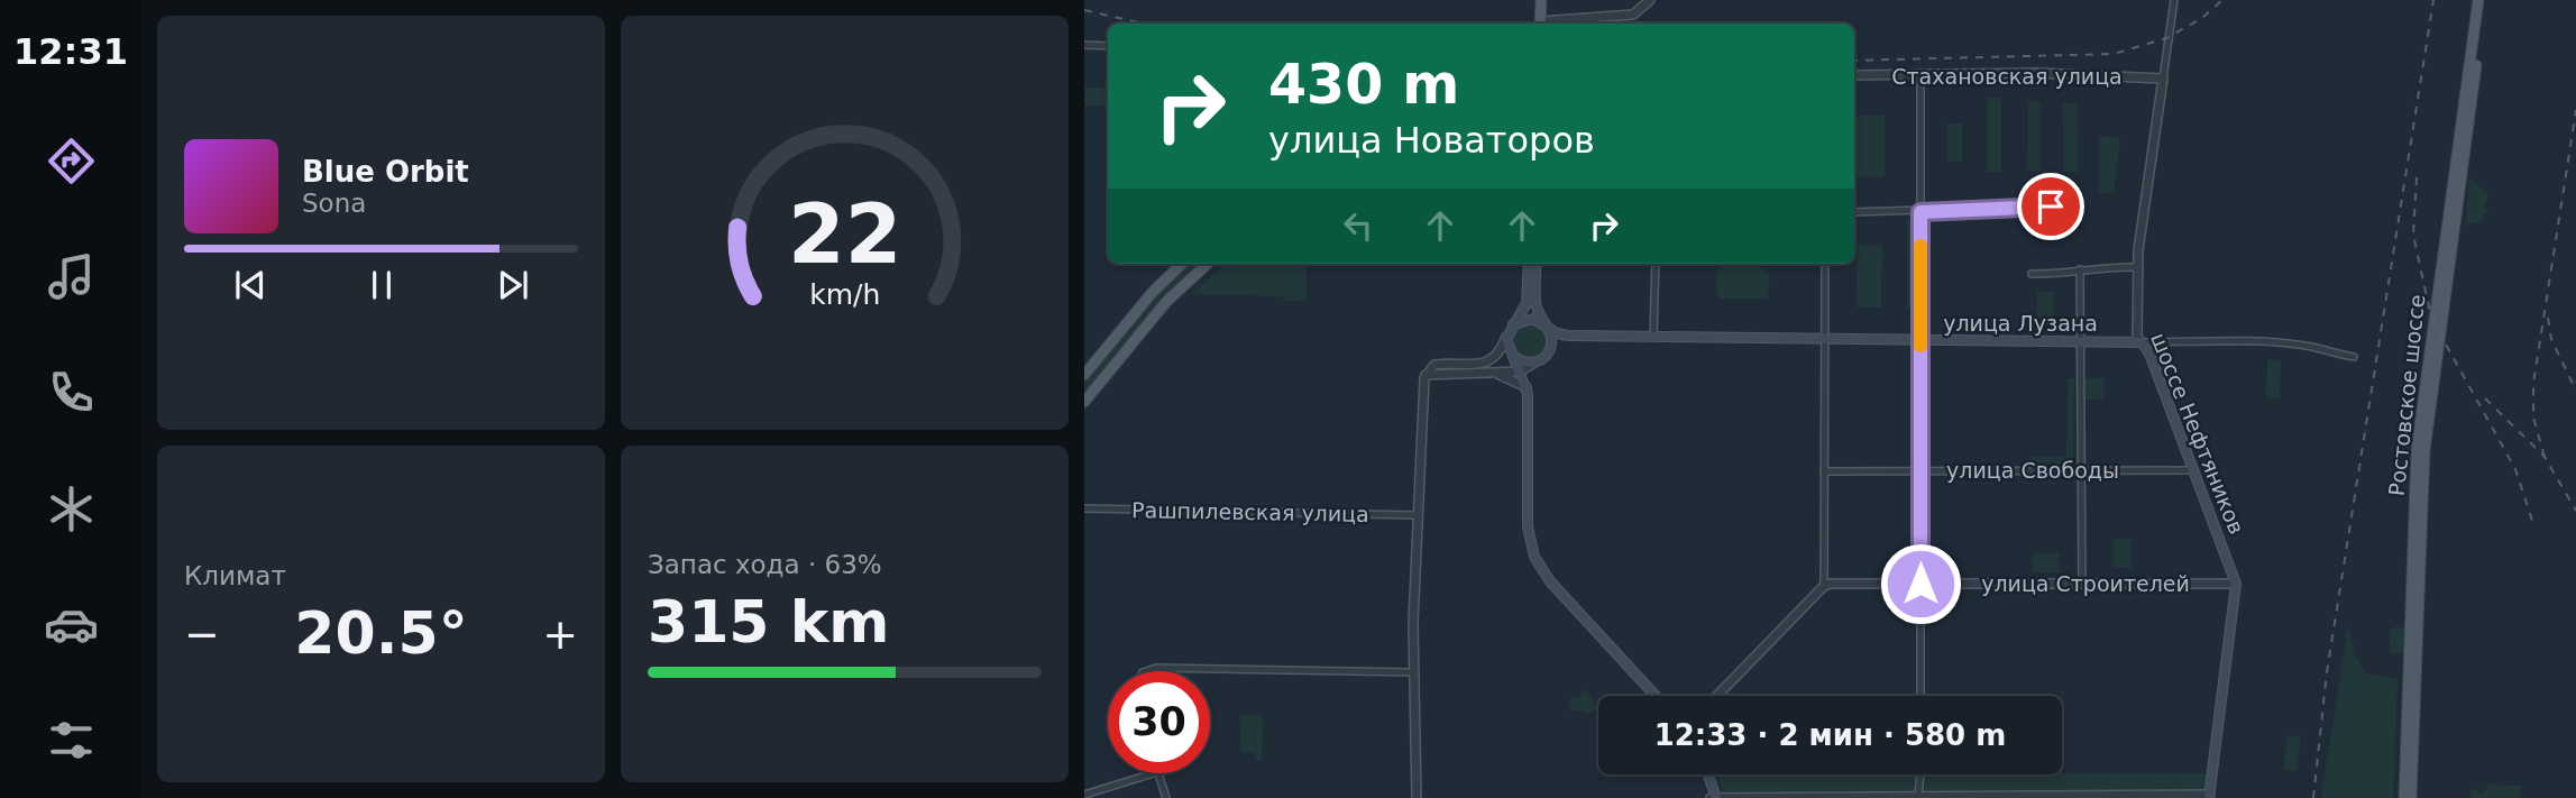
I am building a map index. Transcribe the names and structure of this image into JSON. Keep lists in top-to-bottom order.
{
  "streets": {
    "main road": ["улица Лузана", "Ростовское шоссе", "шоссе Нефтяников"],
    "street": [
      "Стахановская улица",
      "улица Свободы",
      "Рашпилевская улица",
      "улица Строителей"
    ]
  },
  "crossings": [
    ["Стахановская улица", "шоссе Нефтяников"],
    ["улица Лузана", "шоссе Нефтяников"],
    ["шоссе Нефтяников", "улица Свободы"],
    ["шоссе Нефтяников", "улица Строителей"]
  ],
  "page": {
    "tabs": "12:31",
    "turn": ["430 m", "улица Новаторов"],
    "song": ["Blue Orbit", "Sona"],
    "tile": [
      "Климат",
      ["Запас хода · 63%", "315 km"]
    ],
    "heat": ["−", "20.5°", "+"],
    "limit": "30",
    "trip": "12:33 · 2 мин · 580 m",
    "gauge": ["22", "km/h"]
  }
}
